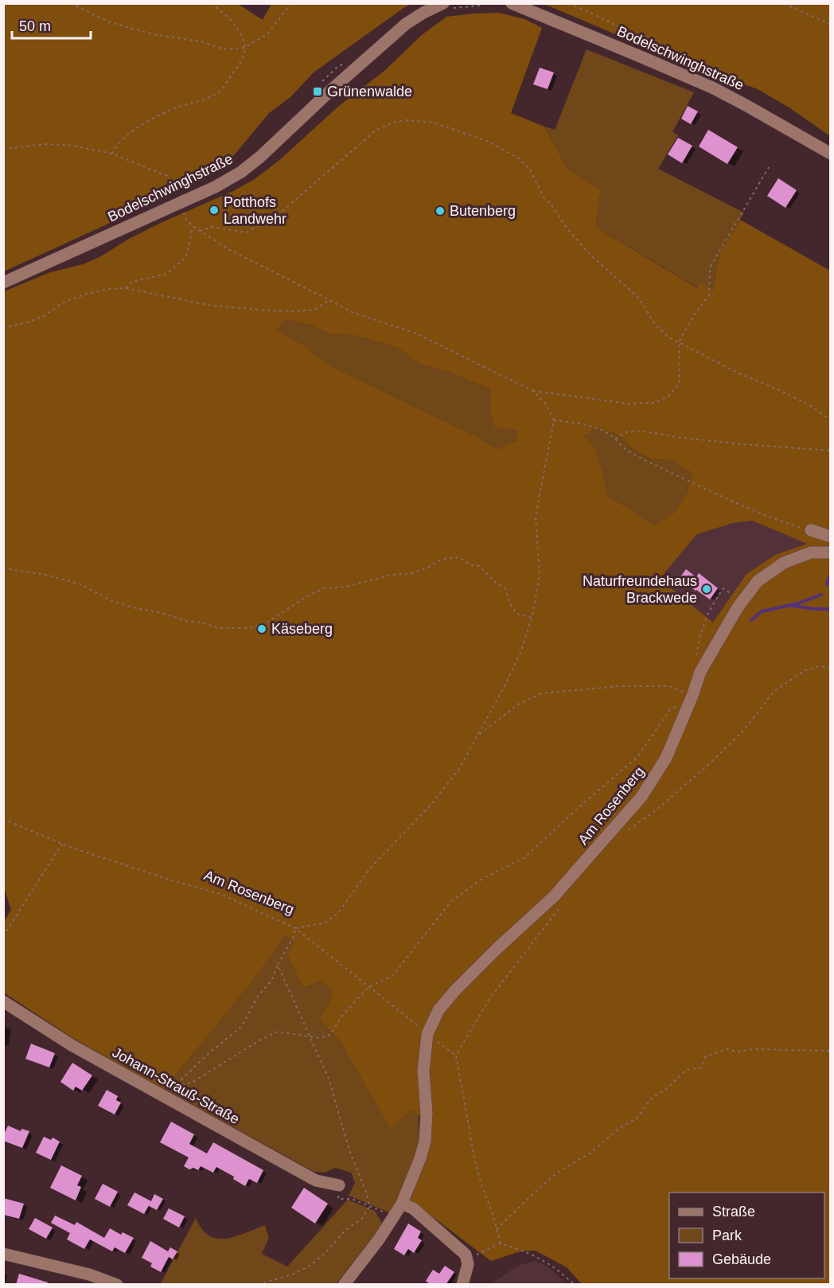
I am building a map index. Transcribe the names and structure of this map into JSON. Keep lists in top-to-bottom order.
{
  "streets": {
    "street": ["Bodelschwinghstraße", "Am Rosenberg", "Johann-Strauß-Straße"]
  },
  "places": {
    "transit": ["Grünenwalde"],
    "other": [
      "Potthofs Landwehr",
      "Butenberg",
      "Naturfreundehaus Brackwede",
      "Käseberg"
    ]
  },
  "legend": ["Straße", "Park", "Gebäude"],
  "scale_bar": "50 m"
}
